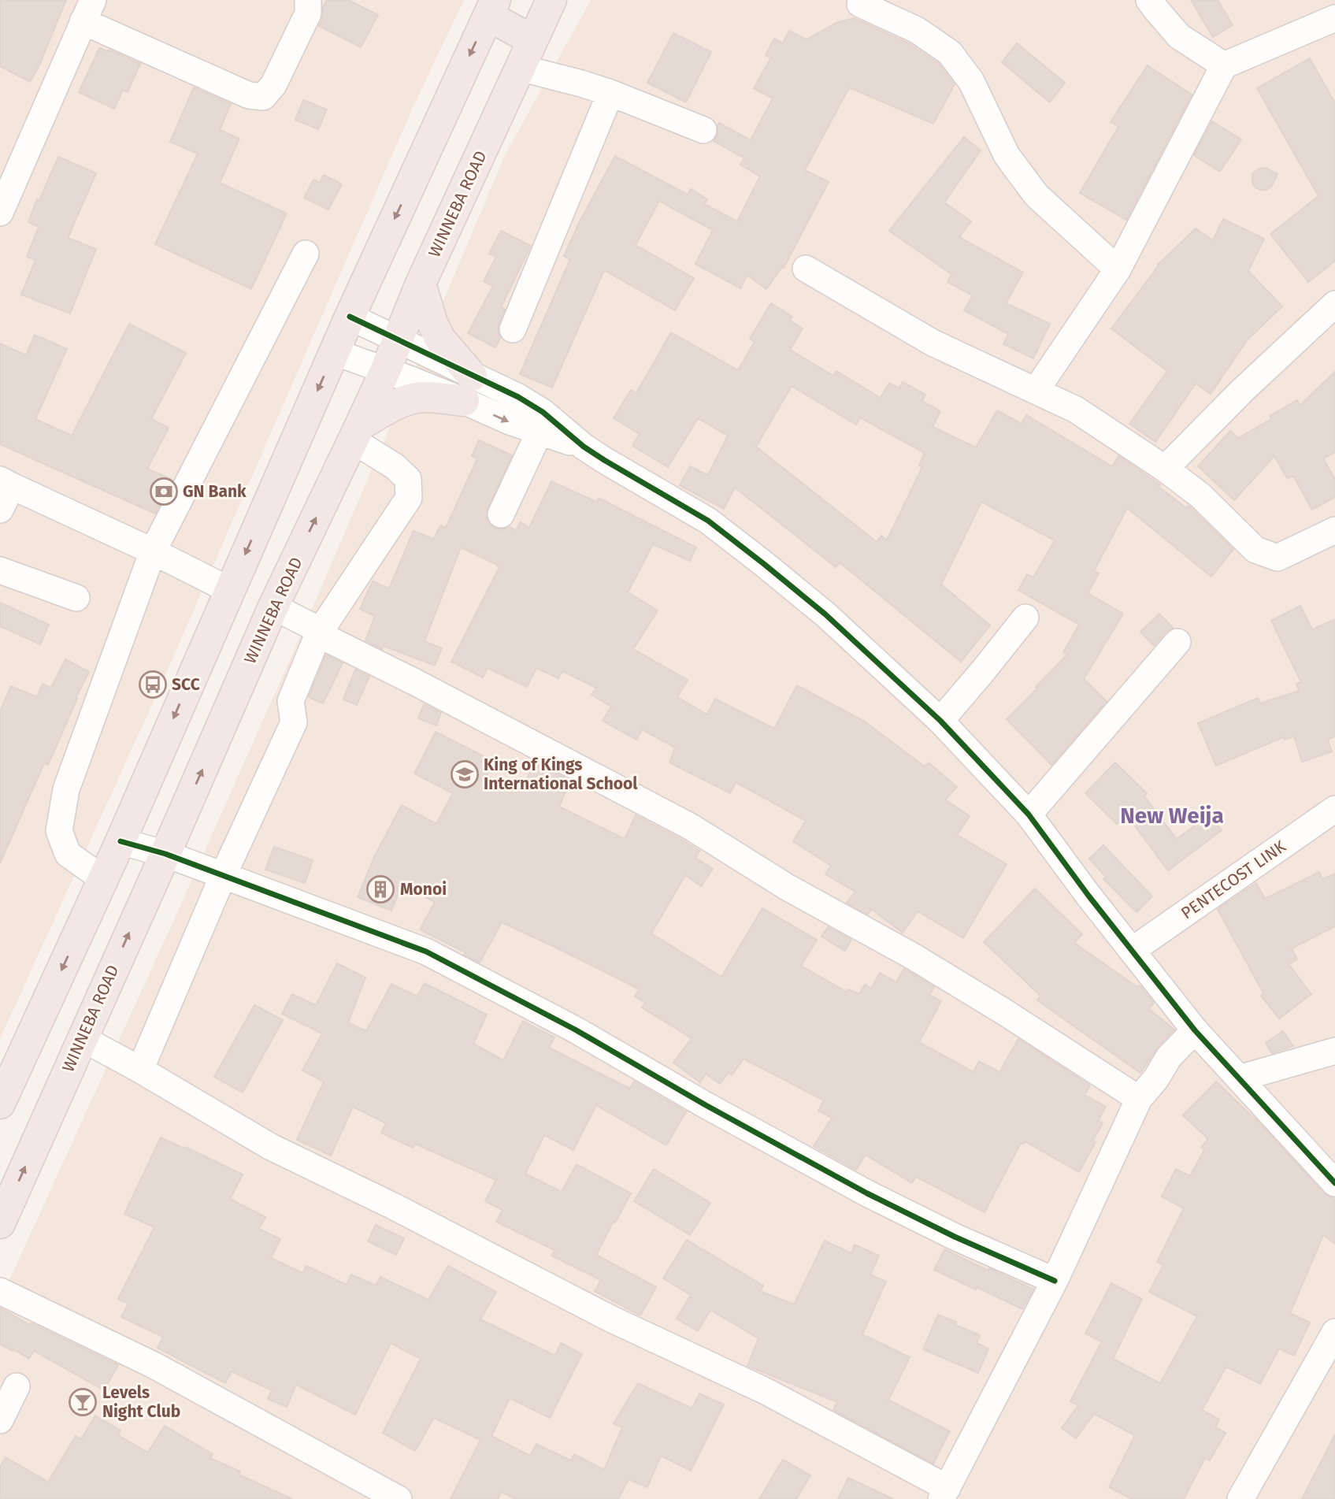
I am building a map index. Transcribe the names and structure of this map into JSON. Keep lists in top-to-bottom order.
{
  "streets": {
    "highway": ["WINNEBA ROAD"],
    "street": ["PENTECOST LINK"]
  },
  "districts": ["New Weija"],
  "places": {
    "bank": ["GN Bank"],
    "bus stop": ["SCC"],
    "school or university": ["King of Kings International School"],
    "building": ["Monoi"],
    "bar": ["Levels Night Club"]
  }
}
